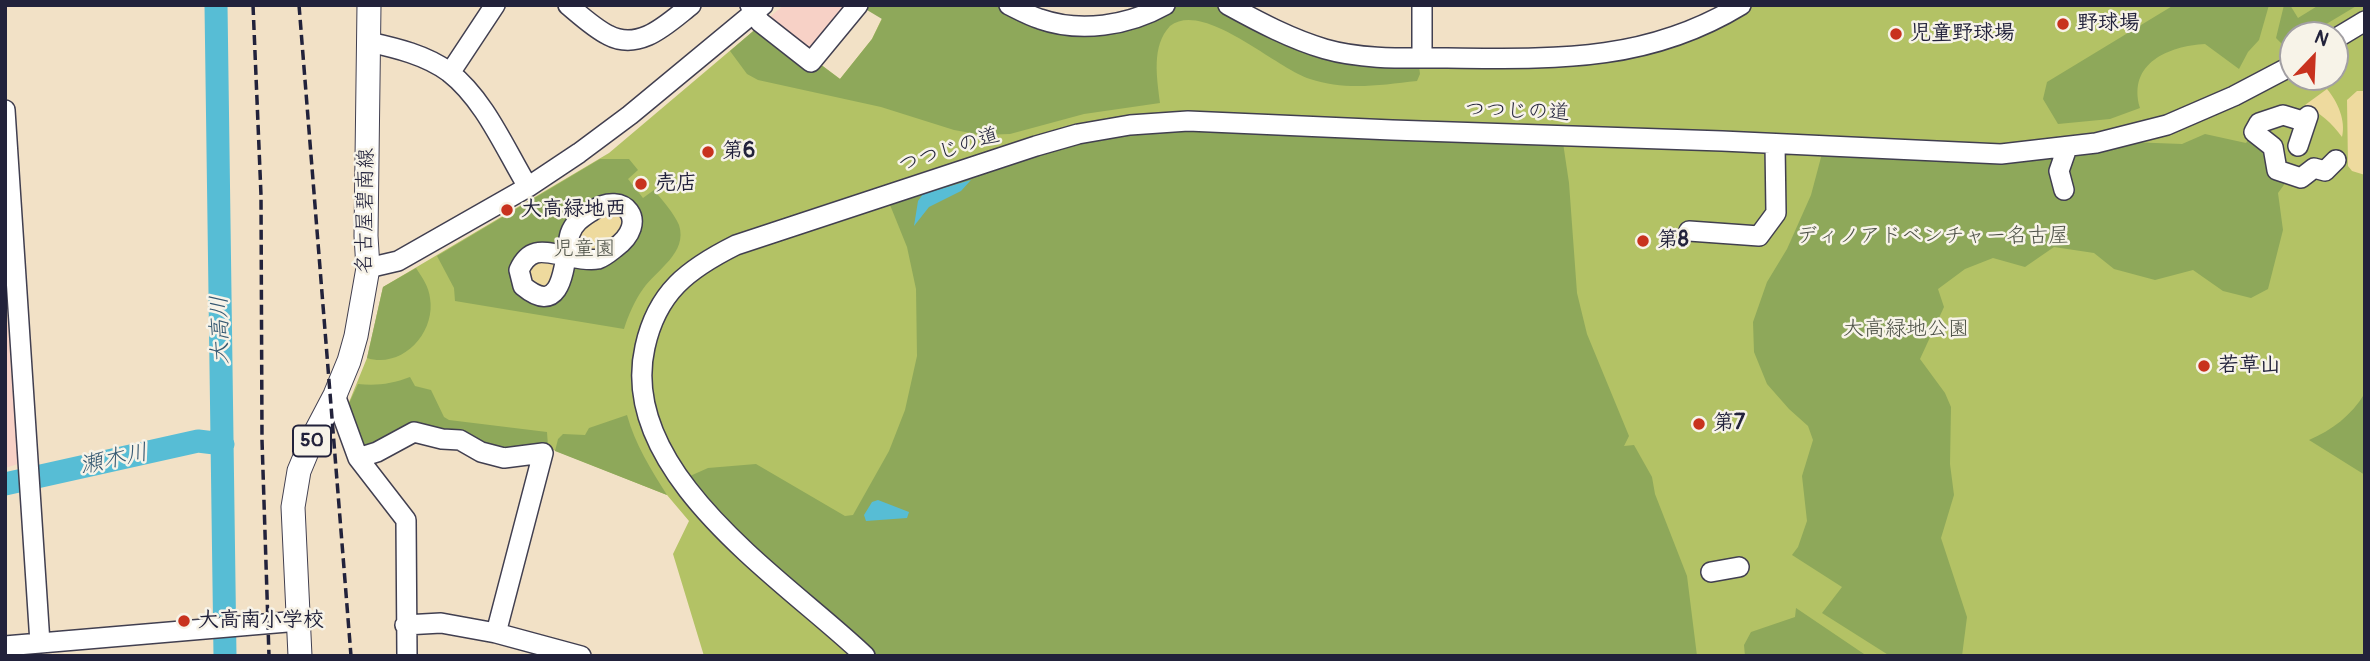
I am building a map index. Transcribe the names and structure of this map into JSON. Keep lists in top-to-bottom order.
{
  "streets": {
    "main road": ["名古屋碧南線", "50"],
    "street": ["つつじの道"]
  },
  "water": ["大高川", "瀬木川"],
  "parks": ["ディノアドベンチャー名古屋", "児童園", "大高緑地公園"],
  "places": [
    "野球場",
    "児童野球場",
    "第6",
    "売店",
    "大高緑地西",
    "第8",
    "若草山",
    "第7",
    "大高南小学校"
  ],
  "north": "top right"
}
